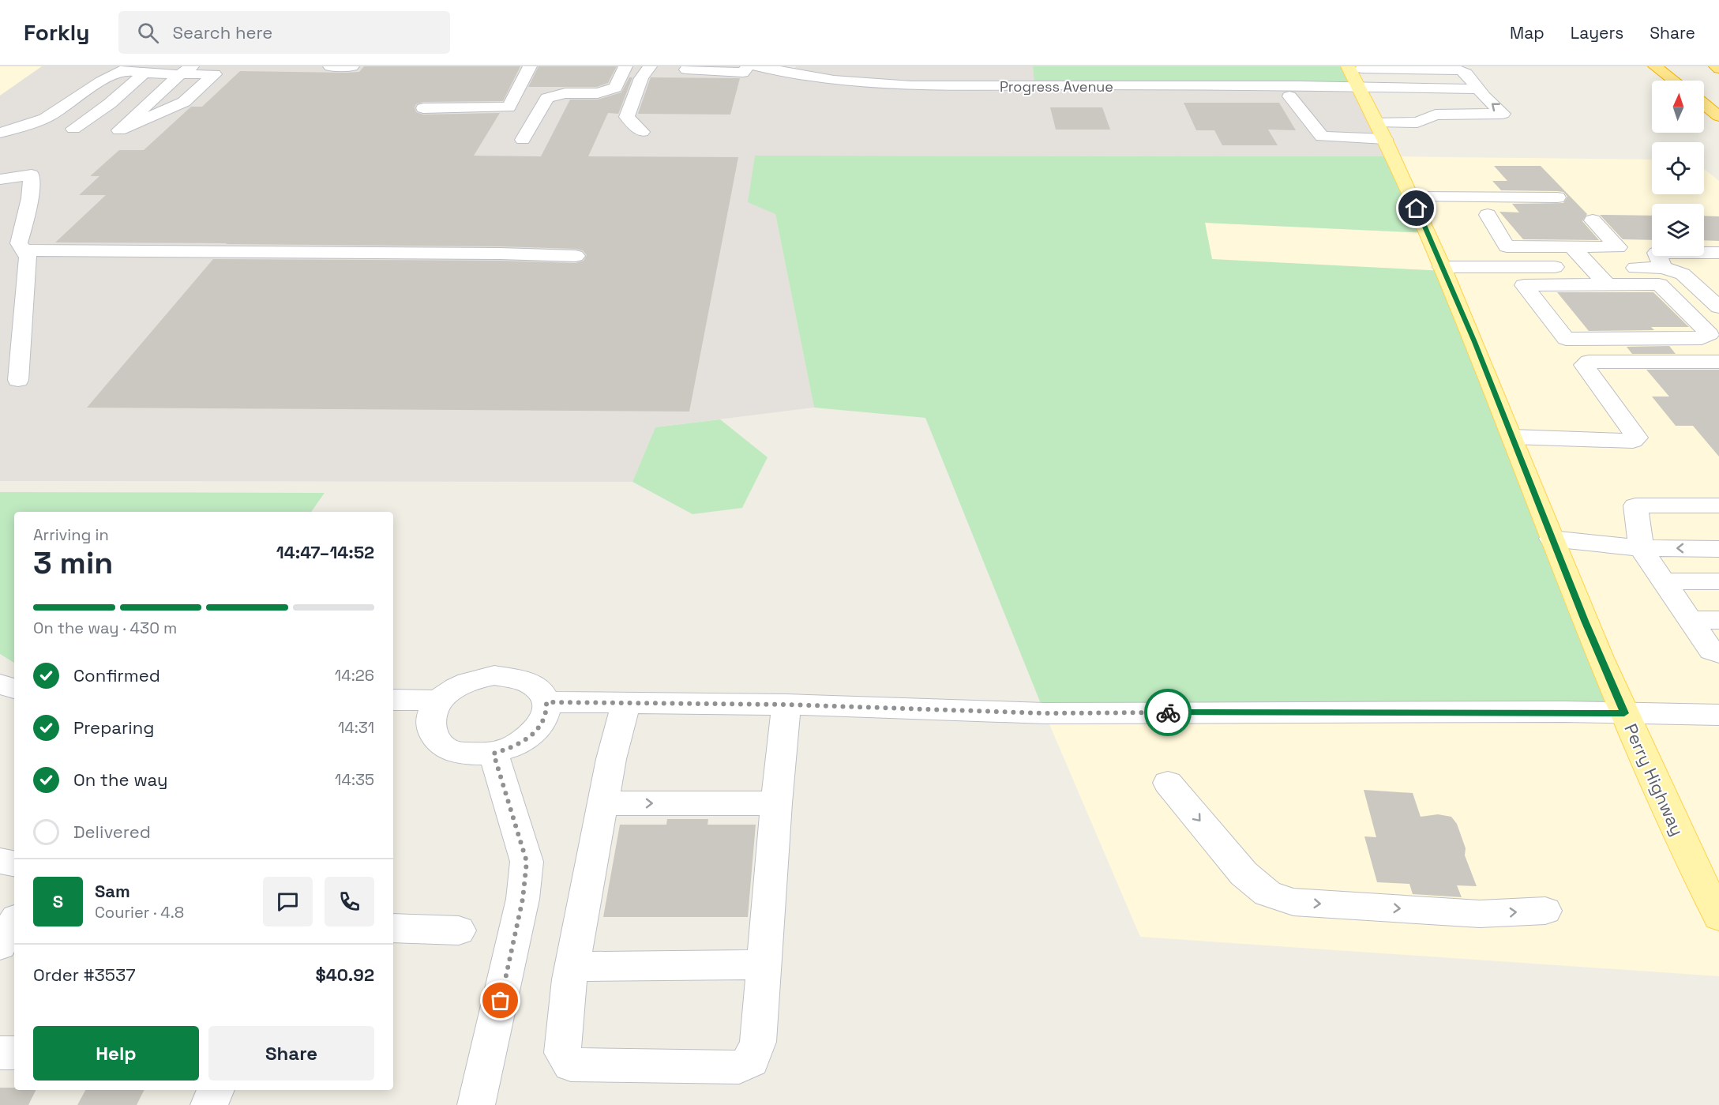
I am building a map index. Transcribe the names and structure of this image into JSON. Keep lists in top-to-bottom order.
{
  "streets": {
    "main road": ["Perry Highway"],
    "street": ["Progress Avenue"]
  },
  "crossings": [
    ["Progress Avenue", "Perry Highway"]
  ],
  "north": "top",
  "page": {
    "header": "Forkly",
    "search": "Search here",
    "nav": ["Map", "Layers", "Share"],
    "heading": ["3 min", "Arriving in", "14:47–14:52"],
    "panel": [
      "Sam",
      "Courier · 4.8",
      "Order #3537",
      "$40.92"
    ],
    "bar": "On the way · 430 m",
    "list": [
      ["Confirmed", "14:26"],
      ["Preparing", "14:31"],
      ["On the way", "14:35"],
      "Delivered"
    ],
    "round": "S",
    "buttons": ["Help", "Share"]
  }
}
